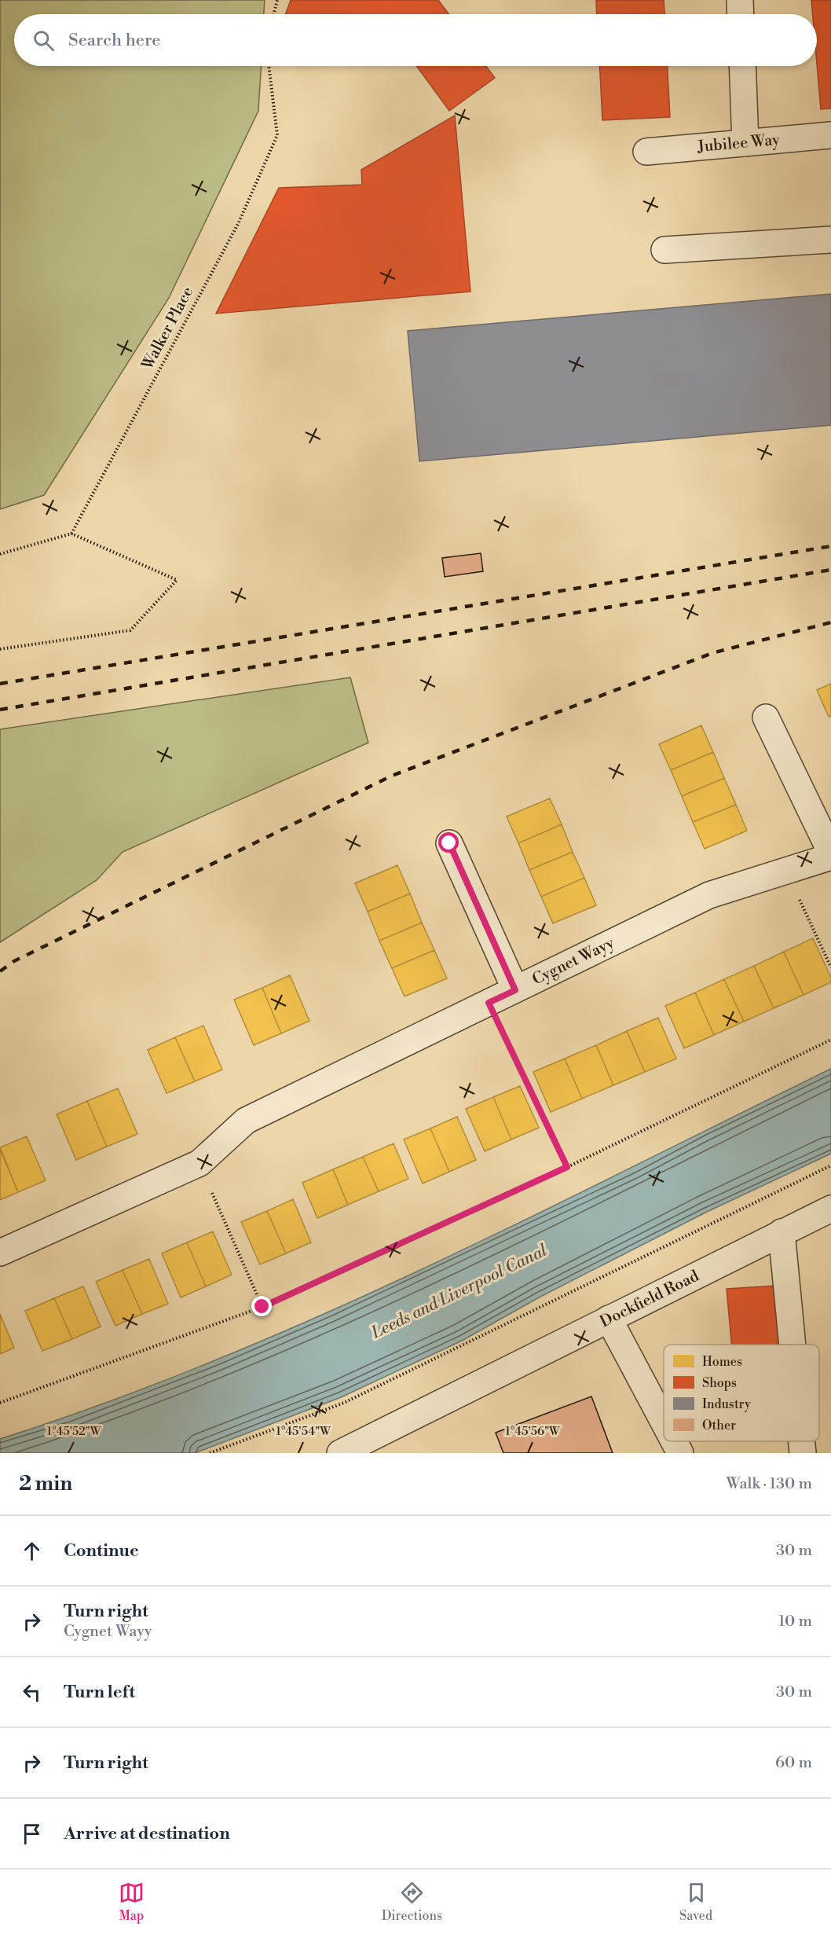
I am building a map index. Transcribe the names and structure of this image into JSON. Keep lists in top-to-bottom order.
{
  "streets": {
    "street": ["Jubilee Way", "Cygnet Wayy", "Dockfield Road"],
    "path": ["Walker Place"]
  },
  "water": ["Leeds and Liverpool Canal"],
  "legend": [
    "Homes",
    "Shops",
    "Industry",
    "Other"
  ],
  "page": {
    "search": "Search here",
    "heading": ["2 min", "Walk · 130 m"],
    "list": [
      ["Continue", "30 m"],
      ["Turn right", "Cygnet Wayy", "10 m"],
      ["Turn left", "30 m"],
      ["Turn right", "60 m"],
      "Arrive at destination"
    ],
    "nav": ["Map", "Directions", "Saved"]
  },
  "coordinates": ["1°45'52\"W", "1°45'54\"W", "1°45'56\"W"]
}
